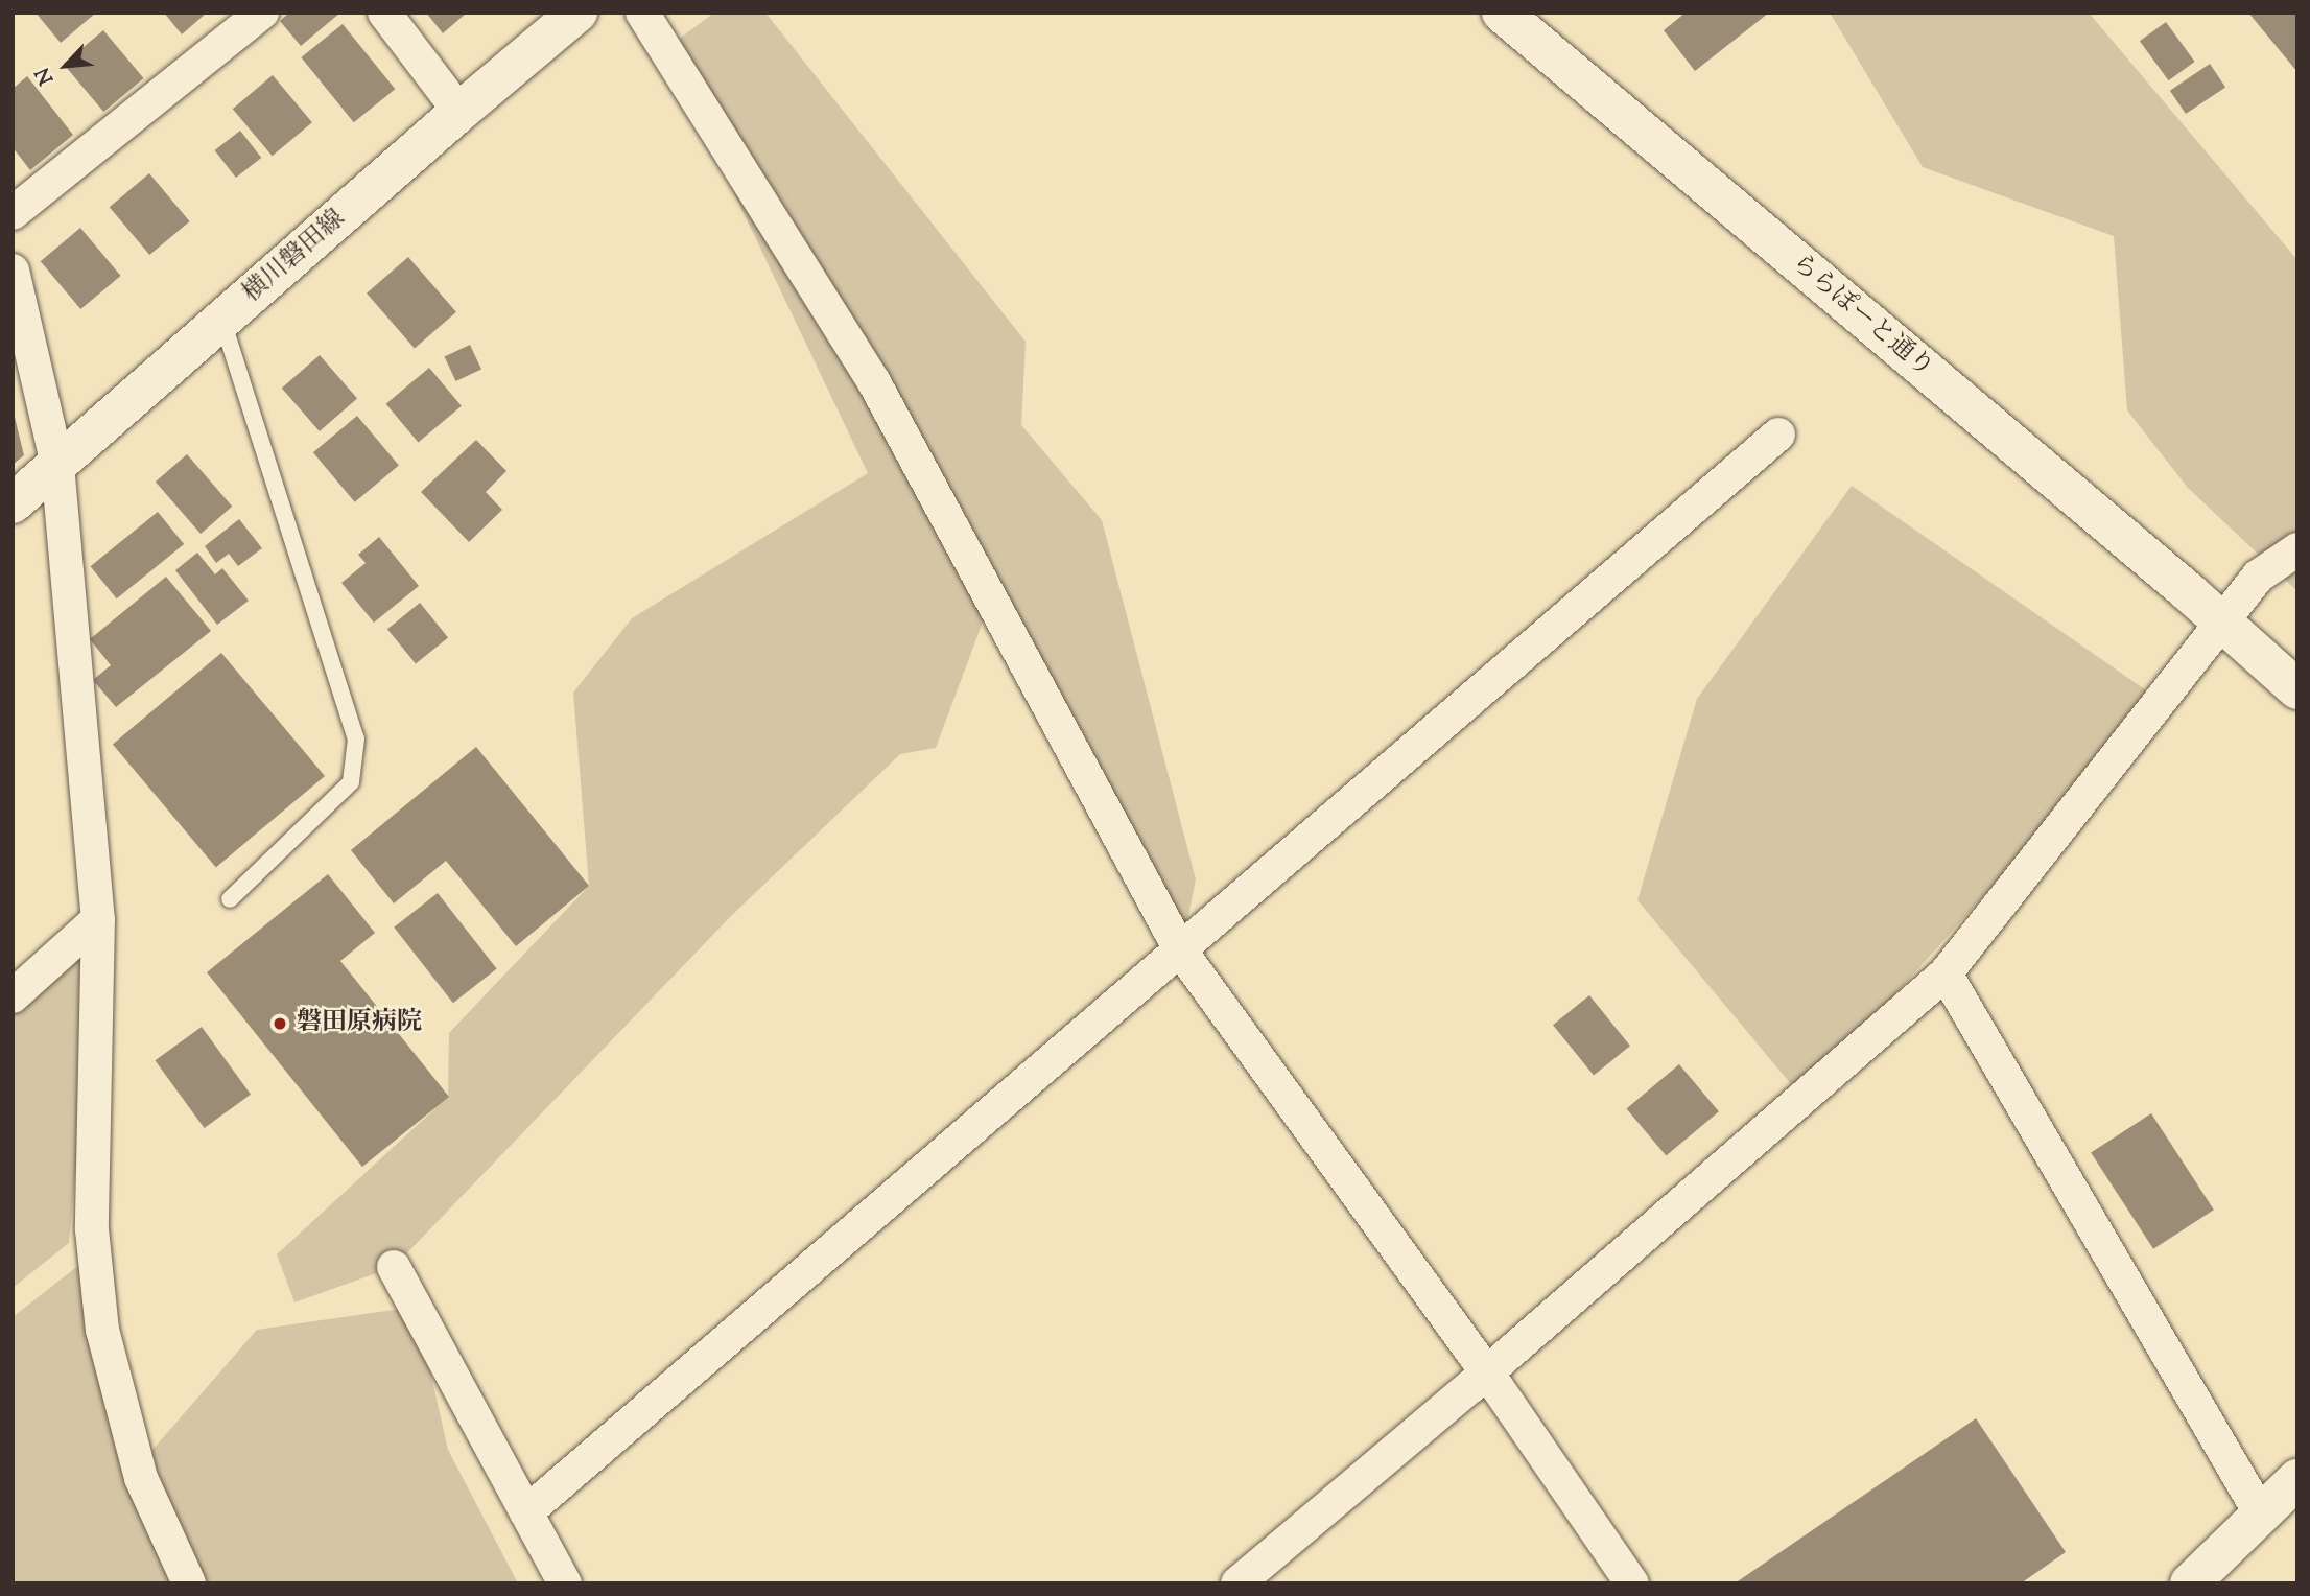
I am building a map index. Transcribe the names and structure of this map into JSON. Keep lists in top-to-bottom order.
{
  "streets": {
    "street": ["横川磐田線", "ららぽーと通り"]
  },
  "places": ["磐田原病院"],
  "north": "bottom left"
}
